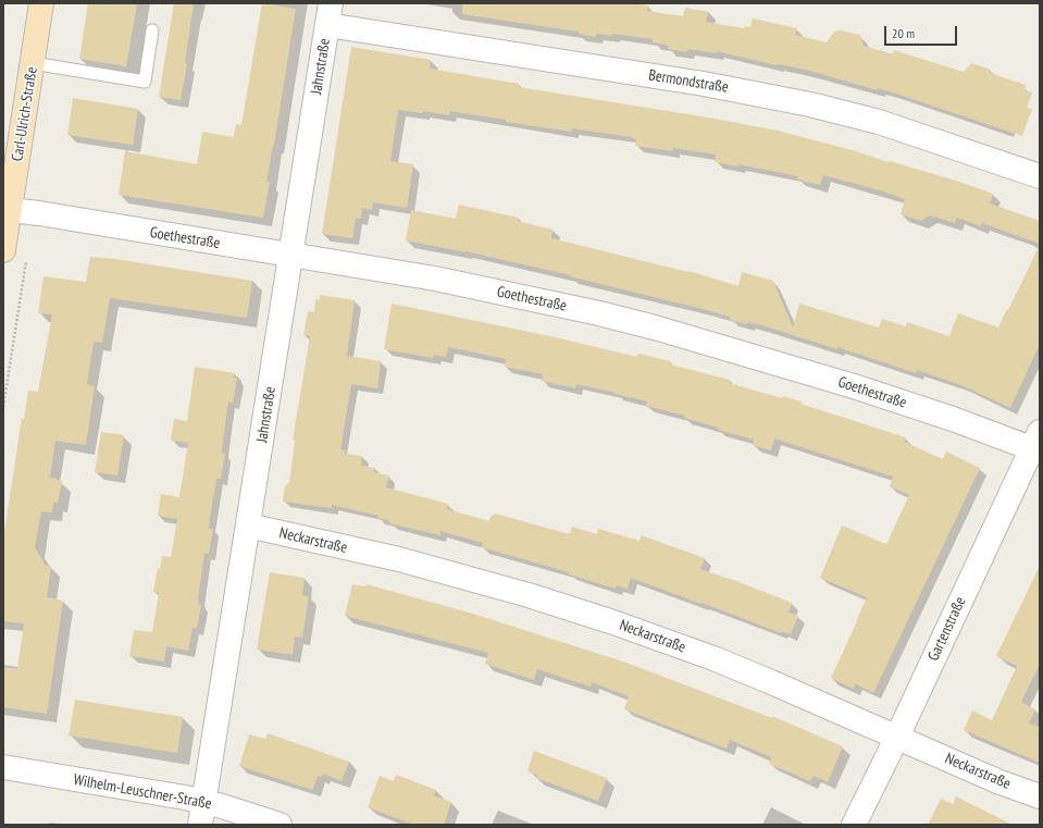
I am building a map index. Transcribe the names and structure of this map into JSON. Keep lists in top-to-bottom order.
{
  "streets": {
    "main road": ["Carl-Ulrich-Straße"],
    "street": [
      "Jahnstraße",
      "Bermondstraße",
      "Goethestraße",
      "Neckarstraße",
      "Gartenstraße",
      "Wilhelm-Leuschner-Straße"
    ]
  },
  "crossings": [
    ["Jahnstraße", "Bermondstraße"],
    ["Jahnstraße", "Goethestraße"],
    ["Jahnstraße", "Neckarstraße"],
    ["Jahnstraße", "Wilhelm-Leuschner-Straße"],
    ["Carl-Ulrich-Straße", "Goethestraße"],
    ["Goethestraße", "Gartenstraße"],
    ["Neckarstraße", "Gartenstraße"]
  ],
  "scale_bar": "20 m"
}
